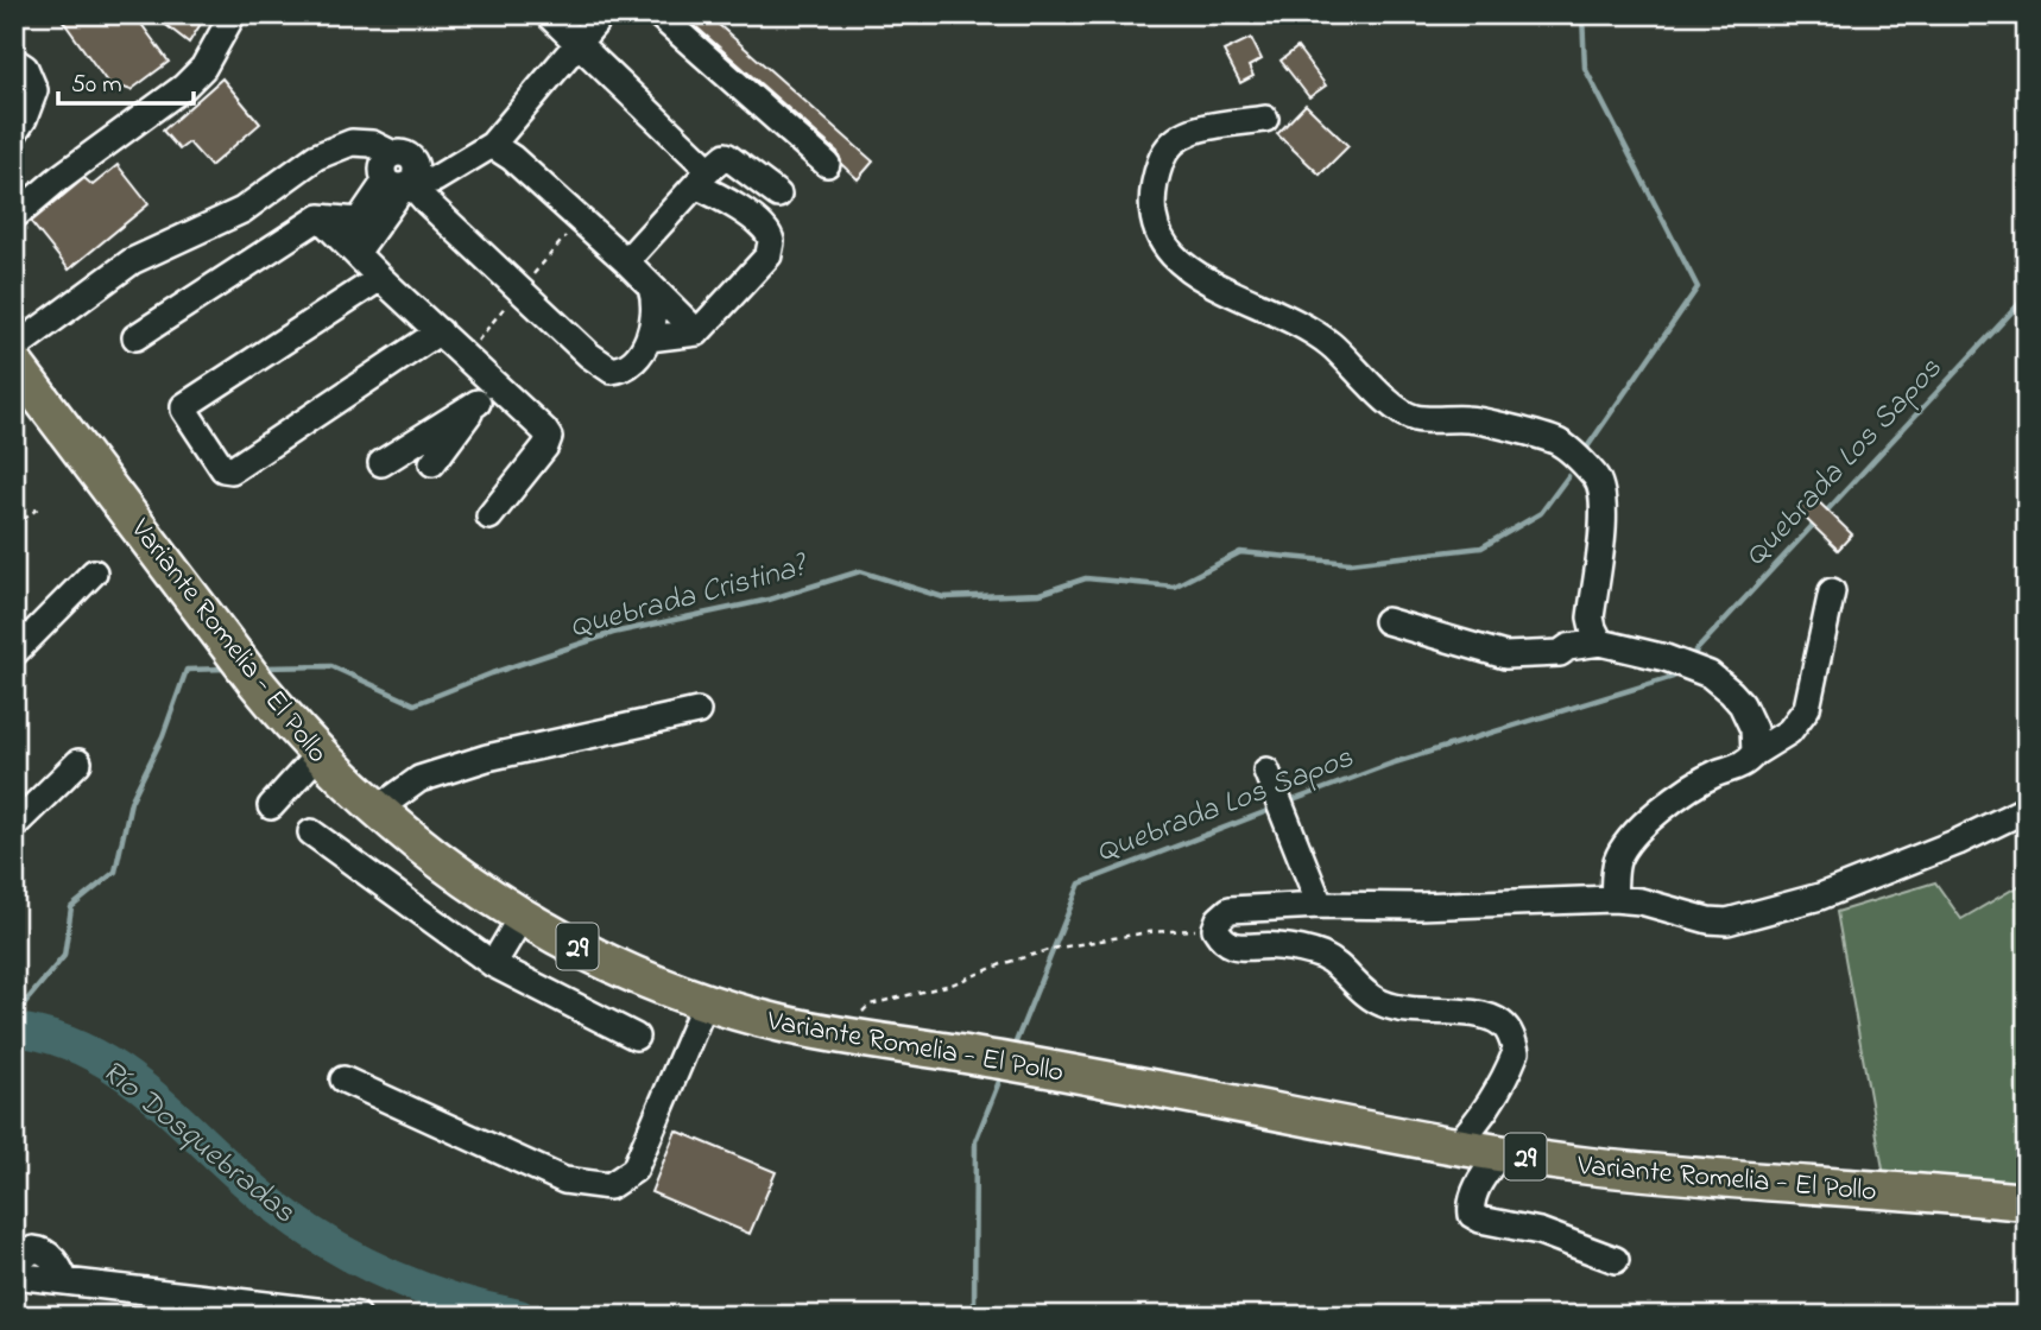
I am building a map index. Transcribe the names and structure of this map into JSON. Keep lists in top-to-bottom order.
{
  "streets": {
    "highway": ["Variante Romelia - El Pollo", "29"]
  },
  "water": ["Quebrada Los Sapos", "Quebrada Cristina?", "Río Dosquebradas"],
  "scale_bar": "50 m"
}
